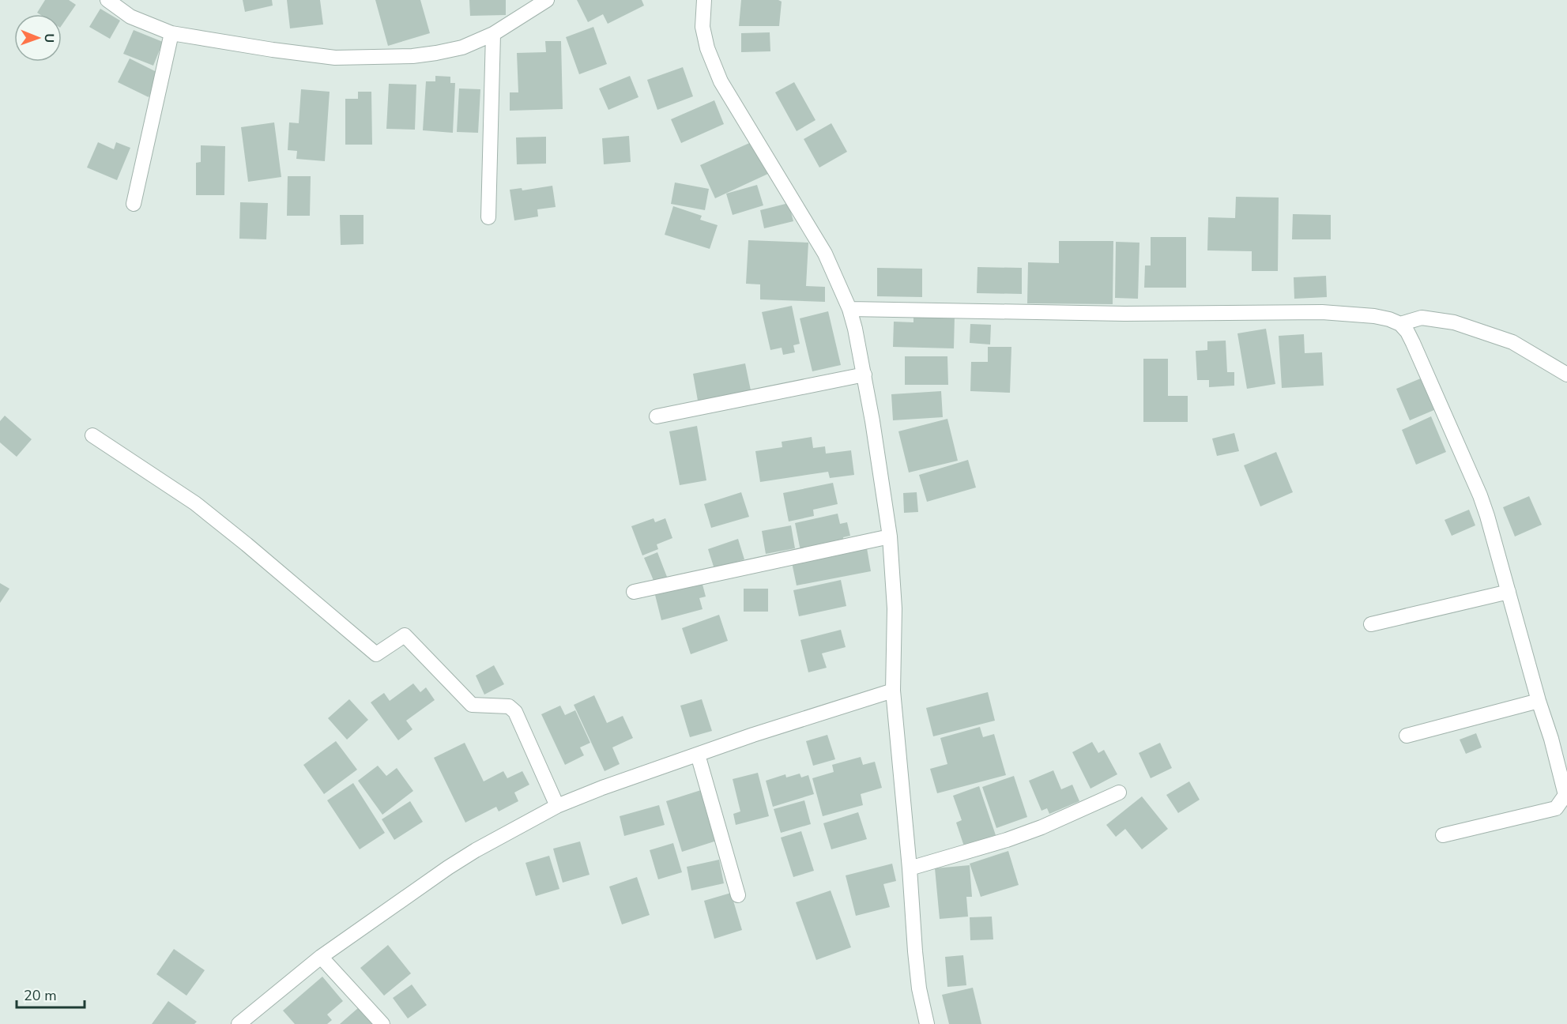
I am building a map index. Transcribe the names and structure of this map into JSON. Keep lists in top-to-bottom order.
{
  "scale_bar": "20 m",
  "north": "right"
}
